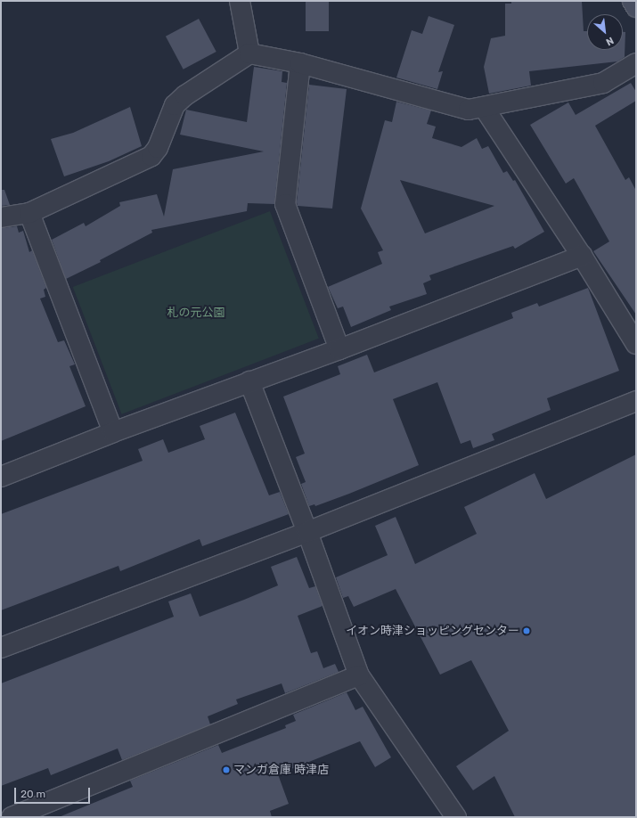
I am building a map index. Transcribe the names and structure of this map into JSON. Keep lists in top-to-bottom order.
{
  "parks": ["札の元公園"],
  "places": ["イオン時津ショッピングセンター", "マンガ倉庫 時津店"],
  "scale_bar": "20 m",
  "north": "bottom right"
}
